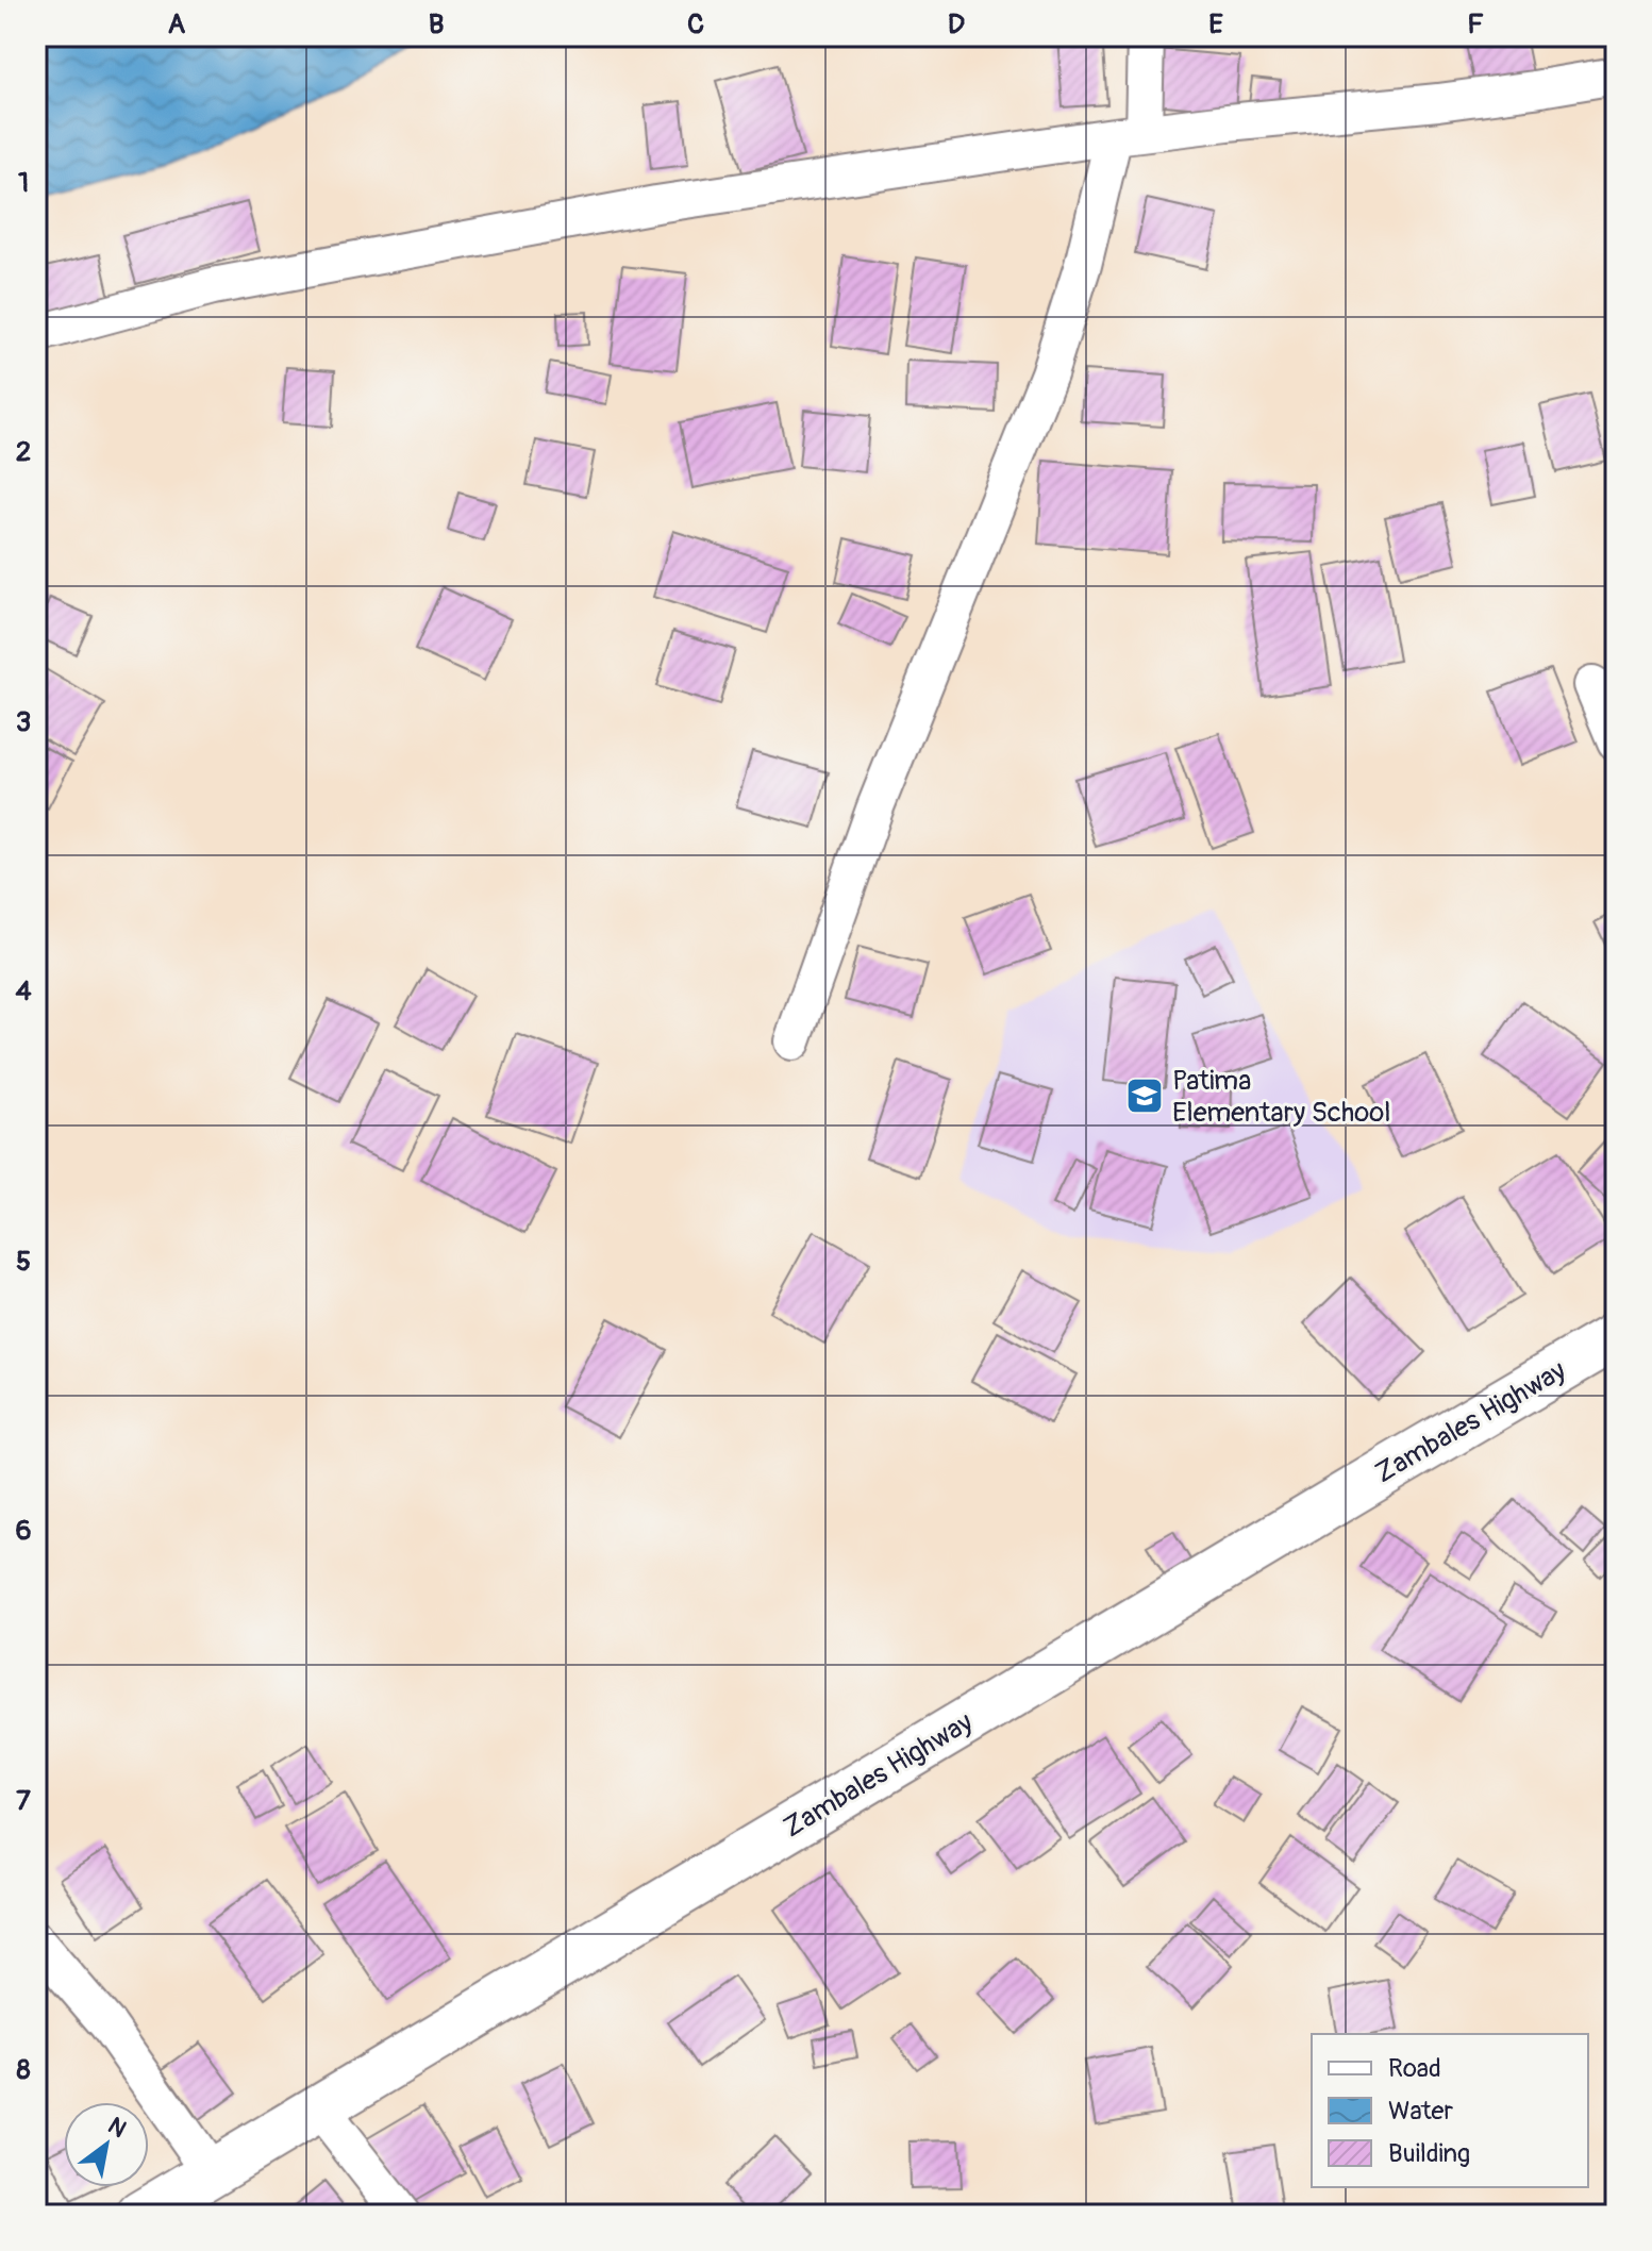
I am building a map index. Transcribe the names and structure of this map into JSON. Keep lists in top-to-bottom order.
{
  "streets": {
    "main road": ["Zambales Highway"]
  },
  "places": {
    "school or university": ["Patima Elementary School"]
  },
  "legend": ["Road", "Water", "Building"],
  "north": "top right",
  "grid": {
    "columns": [
      "A",
      "B",
      "C",
      "D",
      "E",
      "F"
    ],
    "rows": [
      "1",
      "2",
      "3",
      "4",
      "5",
      "6",
      "7",
      "8"
    ]
  }
}
